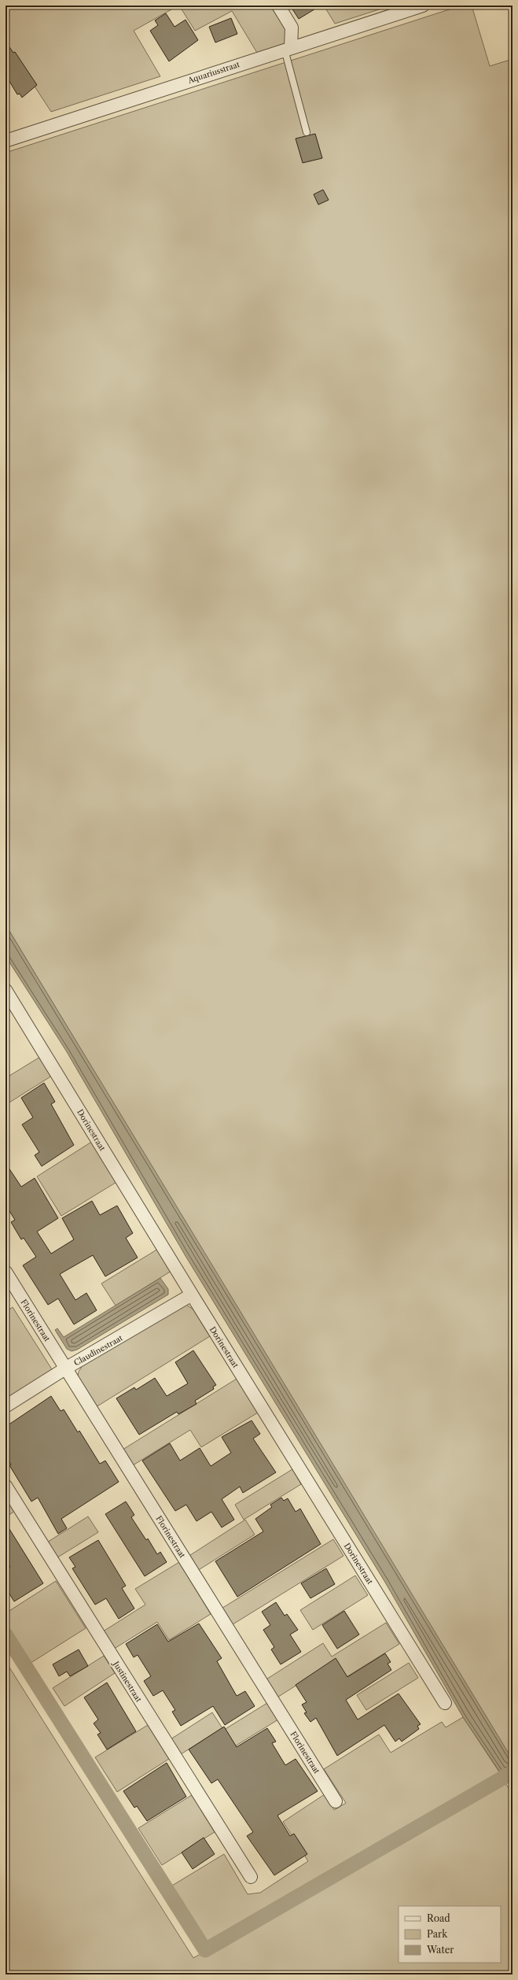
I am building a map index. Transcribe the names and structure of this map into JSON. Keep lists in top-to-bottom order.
{
  "streets": {
    "street": [
      "Aquariusstraat",
      "Dorinestraat",
      "Florinestraat",
      "Claudinestraat",
      "Justinestraat"
    ]
  },
  "crossings": [
    ["Dorinestraat", "Claudinestraat"],
    ["Florinestraat", "Claudinestraat"]
  ],
  "legend": ["Road", "Park", "Water"]
}
